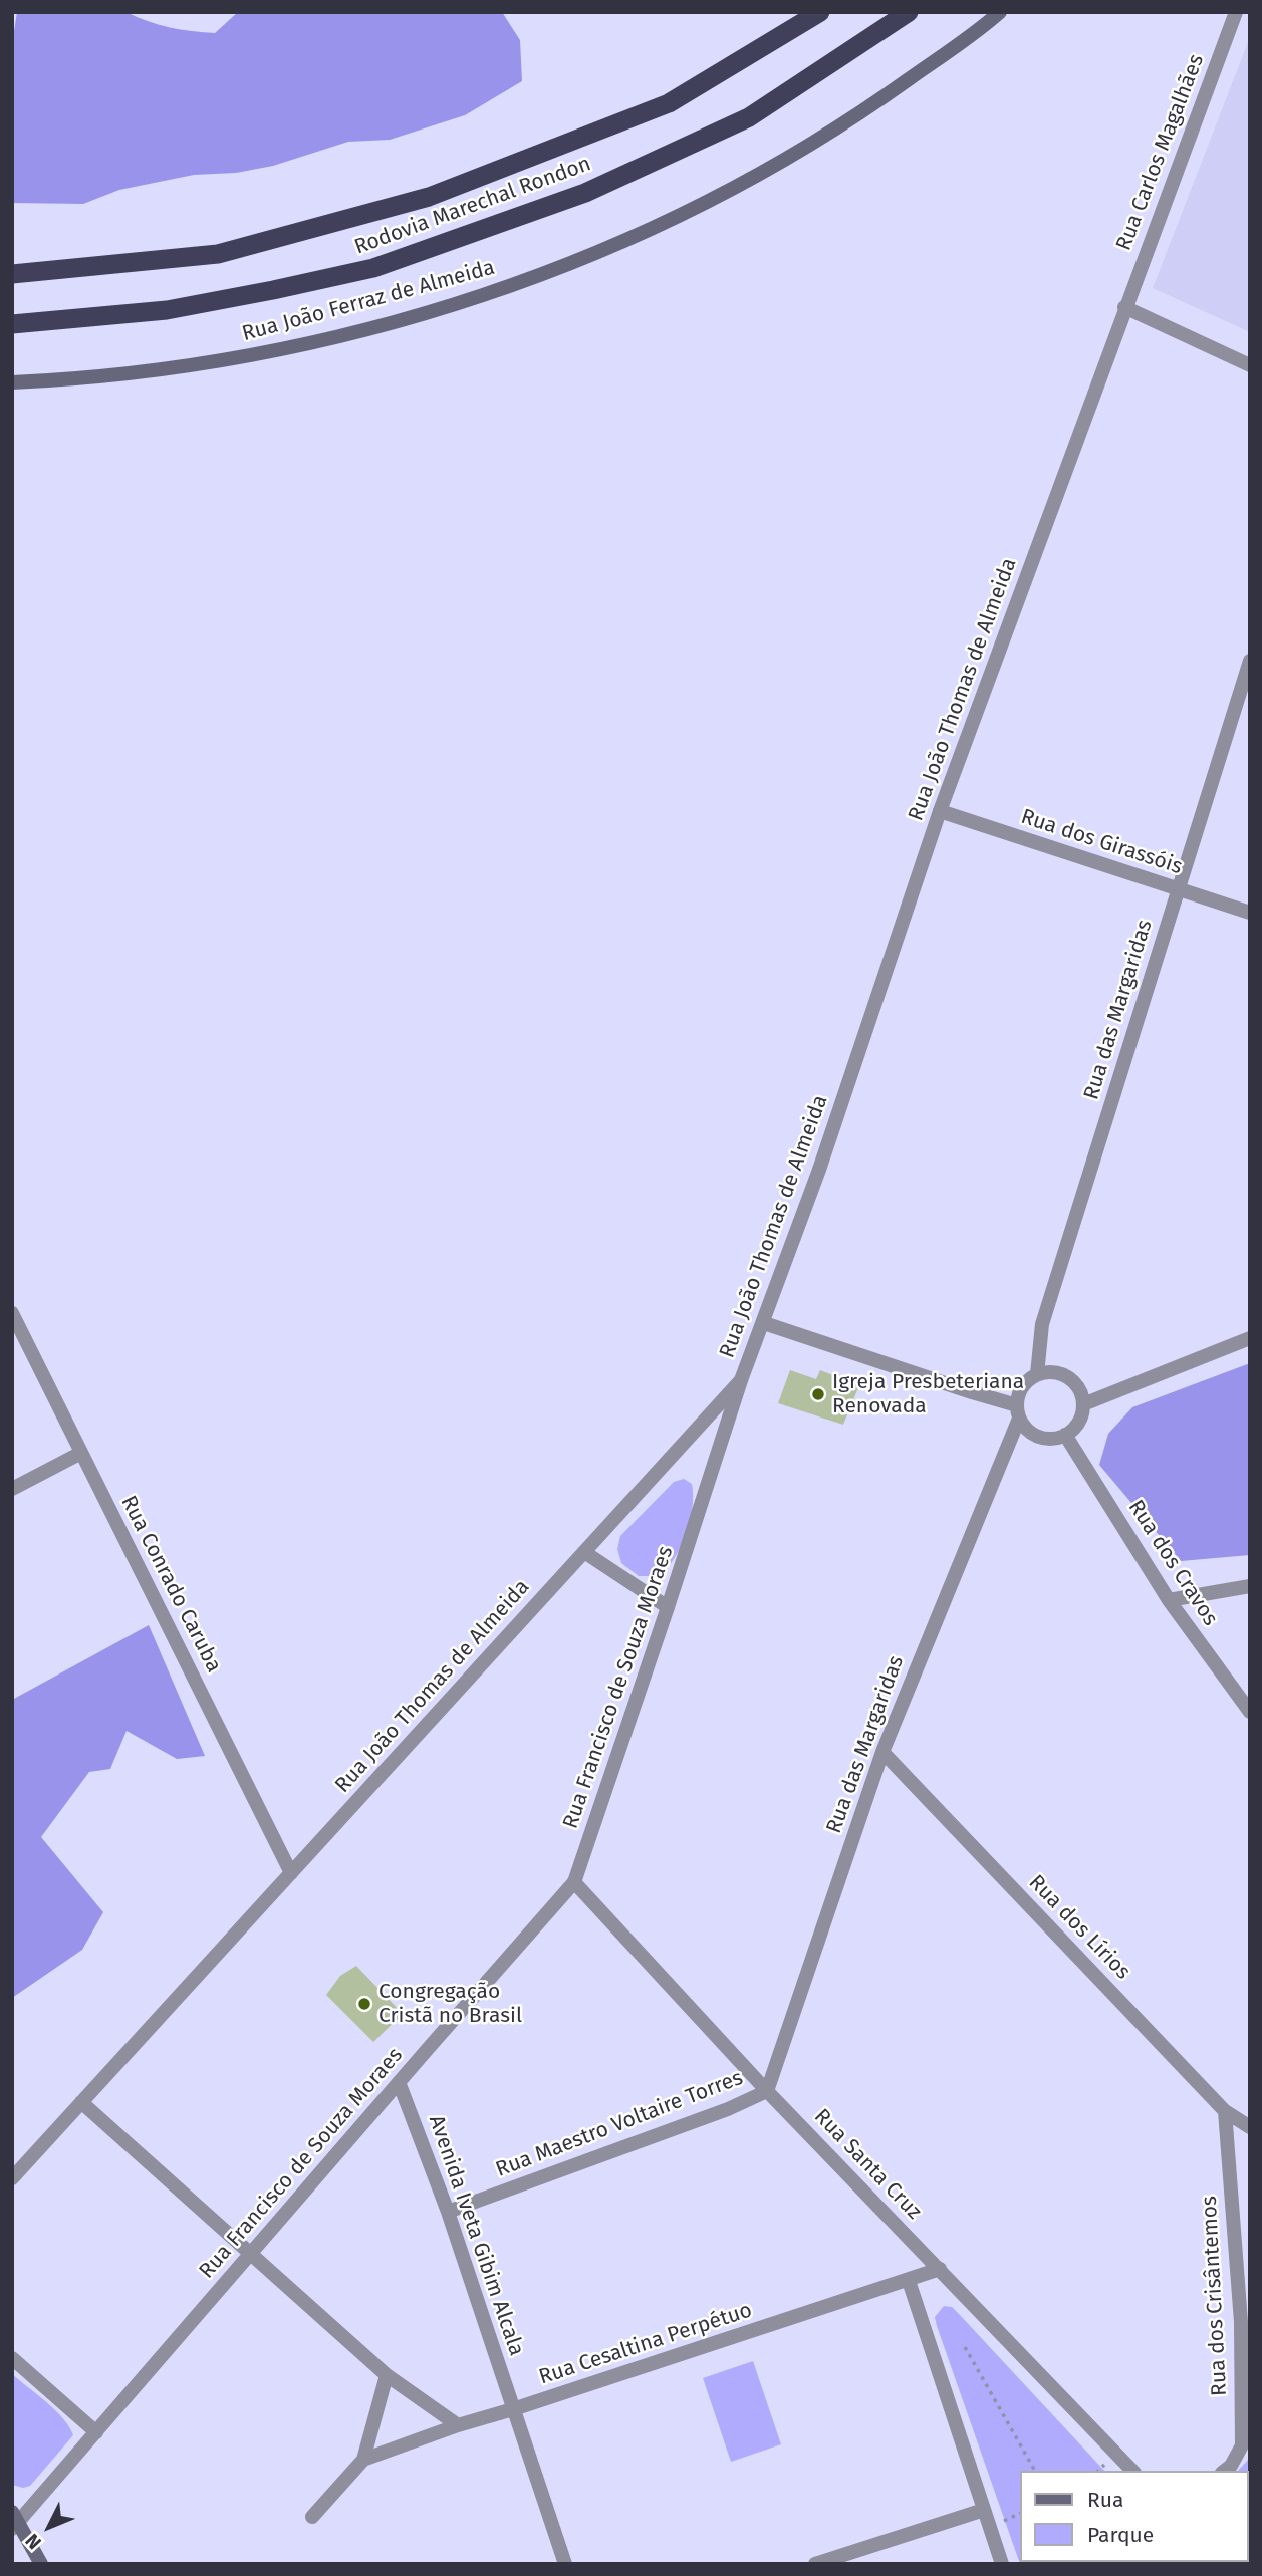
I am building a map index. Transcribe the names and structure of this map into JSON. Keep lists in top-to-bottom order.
{
  "streets": {
    "highway": ["Rodovia Marechal Rondon"],
    "main road": ["Rua João Ferraz de Almeida"],
    "street": [
      "Rua Carlos Magalhães",
      "Rua João Thomas de Almeida",
      "Rua dos Girassóis",
      "Rua das Margaridas",
      "Rua dos Cravos",
      "Rua Conrado Caruba",
      "Rua Francisco de Souza Moraes",
      "Rua dos Lírios",
      "Rua Maestro Voltaire Torres",
      "Rua Santa Cruz",
      "Avenida Iveta Gibim Alcala",
      "Rua dos Crisântemos",
      "Rua Cesaltina Perpétuo"
    ]
  },
  "crossings": [
    ["Rua Carlos Magalhães", "Rua João Thomas de Almeida"],
    ["Rua João Thomas de Almeida", "Rua dos Girassóis"],
    ["Rua João Thomas de Almeida", "Rua Conrado Caruba"],
    ["Rua João Thomas de Almeida", "Rua Francisco de Souza Moraes"],
    ["Rua dos Girassóis", "Rua das Margaridas"],
    ["Rua das Margaridas", "Rua dos Cravos"],
    ["Rua das Margaridas", "Rua dos Lírios"],
    ["Rua das Margaridas", "Rua Maestro Voltaire Torres"],
    ["Rua das Margaridas", "Rua Santa Cruz"],
    ["Rua Francisco de Souza Moraes", "Rua Santa Cruz"],
    ["Rua Francisco de Souza Moraes", "Avenida Iveta Gibim Alcala"],
    ["Rua dos Lírios", "Rua dos Crisântemos"],
    ["Rua Maestro Voltaire Torres", "Rua Santa Cruz"],
    ["Rua Maestro Voltaire Torres", "Avenida Iveta Gibim Alcala"],
    ["Rua Santa Cruz", "Rua Cesaltina Perpétuo"],
    ["Avenida Iveta Gibim Alcala", "Rua Cesaltina Perpétuo"]
  ],
  "places": ["Igreja Presbeteriana Renovada", "Congregação Cristã no Brasil"],
  "legend": ["Rua", "Parque"],
  "north": "bottom left"
}
